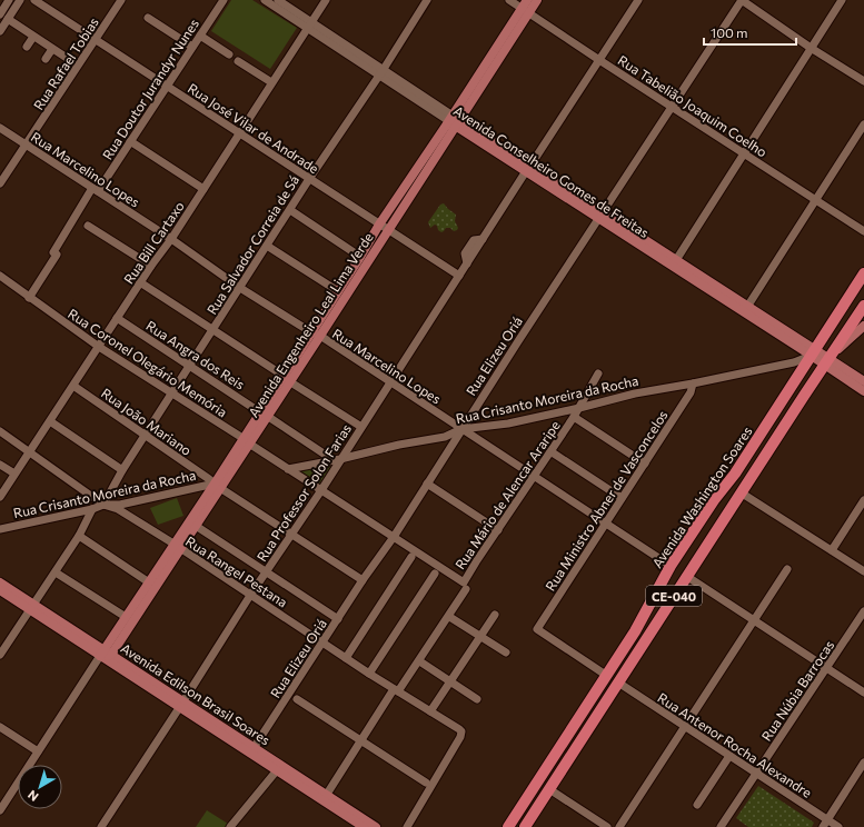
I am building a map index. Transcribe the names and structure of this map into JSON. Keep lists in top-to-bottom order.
{
  "streets": {
    "highway": ["Avenida Washington Soares", "CE-040"],
    "main road": ["Avenida Conselheiro Gomes de Freitas", "Avenida Engenheiro Leal Lima Verde", "Avenida Edilson Brasil Soares"],
    "street": [
      "Rua Rafael Tobias",
      "Rua Doutor Jurandyr Nunes",
      "Rua Tabelião Joaquim Coelho",
      "Rua José Vilar de Andrade",
      "Rua Marcelino Lopes",
      "Rua Bill Cartaxo",
      "Rua Salvador Correia de Sá",
      "Rua Angra dos Reis",
      "Rua Elizeu Oriá",
      "Rua Coronel Olegário Memória",
      "Rua Crisanto Moreira da Rocha",
      "Rua João Mariano",
      "Rua Professor Solon Farias",
      "Rua Mário de Alencar Araripe",
      "Rua Ministro Abner de Vasconcelos",
      "Rua Rangel Pestana",
      "Rua Núbia Barrocas",
      "Rua Antenor Rocha Alexandre"
    ]
  },
  "crossings": [
    ["Rua Rafael Tobias", "Rua José Vilar de Andrade"],
    ["Rua Rafael Tobias", "Rua Marcelino Lopes"],
    ["Rua Doutor Jurandyr Nunes", "Rua José Vilar de Andrade"],
    ["Rua Doutor Jurandyr Nunes", "Rua Marcelino Lopes"],
    ["Rua Doutor Jurandyr Nunes", "Rua Coronel Olegário Memória"],
    ["Rua Tabelião Joaquim Coelho", "Avenida Engenheiro Leal Lima Verde"],
    ["Rua Tabelião Joaquim Coelho", "Rua Elizeu Oriá"],
    ["Rua Tabelião Joaquim Coelho", "Rua Professor Solon Farias"],
    ["Rua José Vilar de Andrade", "Rua Bill Cartaxo"],
    ["Rua José Vilar de Andrade", "Rua Salvador Correia de Sá"],
    ["Rua José Vilar de Andrade", "Avenida Engenheiro Leal Lima Verde"],
    ["Rua José Vilar de Andrade", "Rua Professor Solon Farias"],
    ["Rua Marcelino Lopes", "Rua Bill Cartaxo"],
    ["Rua Marcelino Lopes", "Rua Salvador Correia de Sá"],
    ["Rua Marcelino Lopes", "Avenida Engenheiro Leal Lima Verde"],
    ["Rua Marcelino Lopes", "Rua Elizeu Oriá"],
    ["Rua Marcelino Lopes", "Rua Crisanto Moreira da Rocha"],
    ["Rua Marcelino Lopes", "Rua Professor Solon Farias"],
    ["Rua Marcelino Lopes", "Rua Mário de Alencar Araripe"],
    ["Rua Marcelino Lopes", "Avenida Washington Soares"],
    ["Rua Marcelino Lopes", "Rua Ministro Abner de Vasconcelos"],
    ["Avenida Conselheiro Gomes de Freitas", "Rua Bill Cartaxo"],
    ["Avenida Conselheiro Gomes de Freitas", "Rua Salvador Correia de Sá"],
    ["Avenida Conselheiro Gomes de Freitas", "Avenida Engenheiro Leal Lima Verde"],
    ["Avenida Conselheiro Gomes de Freitas", "Rua Elizeu Oriá"],
    ["Avenida Conselheiro Gomes de Freitas", "Rua Crisanto Moreira da Rocha"],
    ["Avenida Conselheiro Gomes de Freitas", "Rua Professor Solon Farias"],
    ["Avenida Conselheiro Gomes de Freitas", "Avenida Washington Soares"],
    ["Avenida Conselheiro Gomes de Freitas", "CE-040"],
    ["Rua Bill Cartaxo", "Rua Angra dos Reis"],
    ["Rua Bill Cartaxo", "Rua Coronel Olegário Memória"],
    ["Rua Bill Cartaxo", "Rua João Mariano"],
    ["Rua Bill Cartaxo", "Rua Rangel Pestana"],
    ["Rua Salvador Correia de Sá", "Rua Angra dos Reis"],
    ["Rua Salvador Correia de Sá", "Rua Coronel Olegário Memória"],
    ["Rua Salvador Correia de Sá", "Rua Crisanto Moreira da Rocha"],
    ["Rua Salvador Correia de Sá", "Rua João Mariano"],
    ["Rua Salvador Correia de Sá", "Rua Rangel Pestana"],
    ["Avenida Engenheiro Leal Lima Verde", "Rua Angra dos Reis"],
    ["Avenida Engenheiro Leal Lima Verde", "Rua Coronel Olegário Memória"],
    ["Avenida Engenheiro Leal Lima Verde", "Rua Crisanto Moreira da Rocha"],
    ["Avenida Engenheiro Leal Lima Verde", "Rua João Mariano"],
    ["Avenida Engenheiro Leal Lima Verde", "Rua Rangel Pestana"],
    ["Avenida Engenheiro Leal Lima Verde", "Avenida Edilson Brasil Soares"],
    ["Rua Angra dos Reis", "Rua Crisanto Moreira da Rocha"],
    ["Rua Angra dos Reis", "Rua Professor Solon Farias"],
    ["Rua Elizeu Oriá", "Rua Coronel Olegário Memória"],
    ["Rua Elizeu Oriá", "Rua Crisanto Moreira da Rocha"],
    ["Rua Elizeu Oriá", "Rua João Mariano"],
    ["Rua Elizeu Oriá", "Rua Rangel Pestana"],
    ["Rua Elizeu Oriá", "Avenida Edilson Brasil Soares"],
    ["Rua Coronel Olegário Memória", "Rua Crisanto Moreira da Rocha"],
    ["Rua Coronel Olegário Memória", "Rua Professor Solon Farias"],
    ["Rua Coronel Olegário Memória", "Rua Mário de Alencar Araripe"],
    ["Rua Crisanto Moreira da Rocha", "Rua João Mariano"],
    ["Rua Crisanto Moreira da Rocha", "Rua Professor Solon Farias"],
    ["Rua Crisanto Moreira da Rocha", "Rua Mário de Alencar Araripe"],
    ["Rua Crisanto Moreira da Rocha", "Avenida Washington Soares"],
    ["Rua Crisanto Moreira da Rocha", "Rua Ministro Abner de Vasconcelos"],
    ["Rua Crisanto Moreira da Rocha", "Rua Rangel Pestana"],
    ["Rua João Mariano", "Rua Professor Solon Farias"],
    ["Rua Professor Solon Farias", "Rua Rangel Pestana"],
    ["Rua Professor Solon Farias", "Avenida Edilson Brasil Soares"],
    ["Rua Mário de Alencar Araripe", "Rua Rangel Pestana"],
    ["Rua Mário de Alencar Araripe", "Avenida Edilson Brasil Soares"],
    ["Avenida Washington Soares", "Rua Ministro Abner de Vasconcelos"],
    ["CE-040", "Rua Antenor Rocha Alexandre"],
    ["Rua Núbia Barrocas", "Rua Antenor Rocha Alexandre"]
  ],
  "scale_bar": "100 m",
  "north": "bottom left"
}
